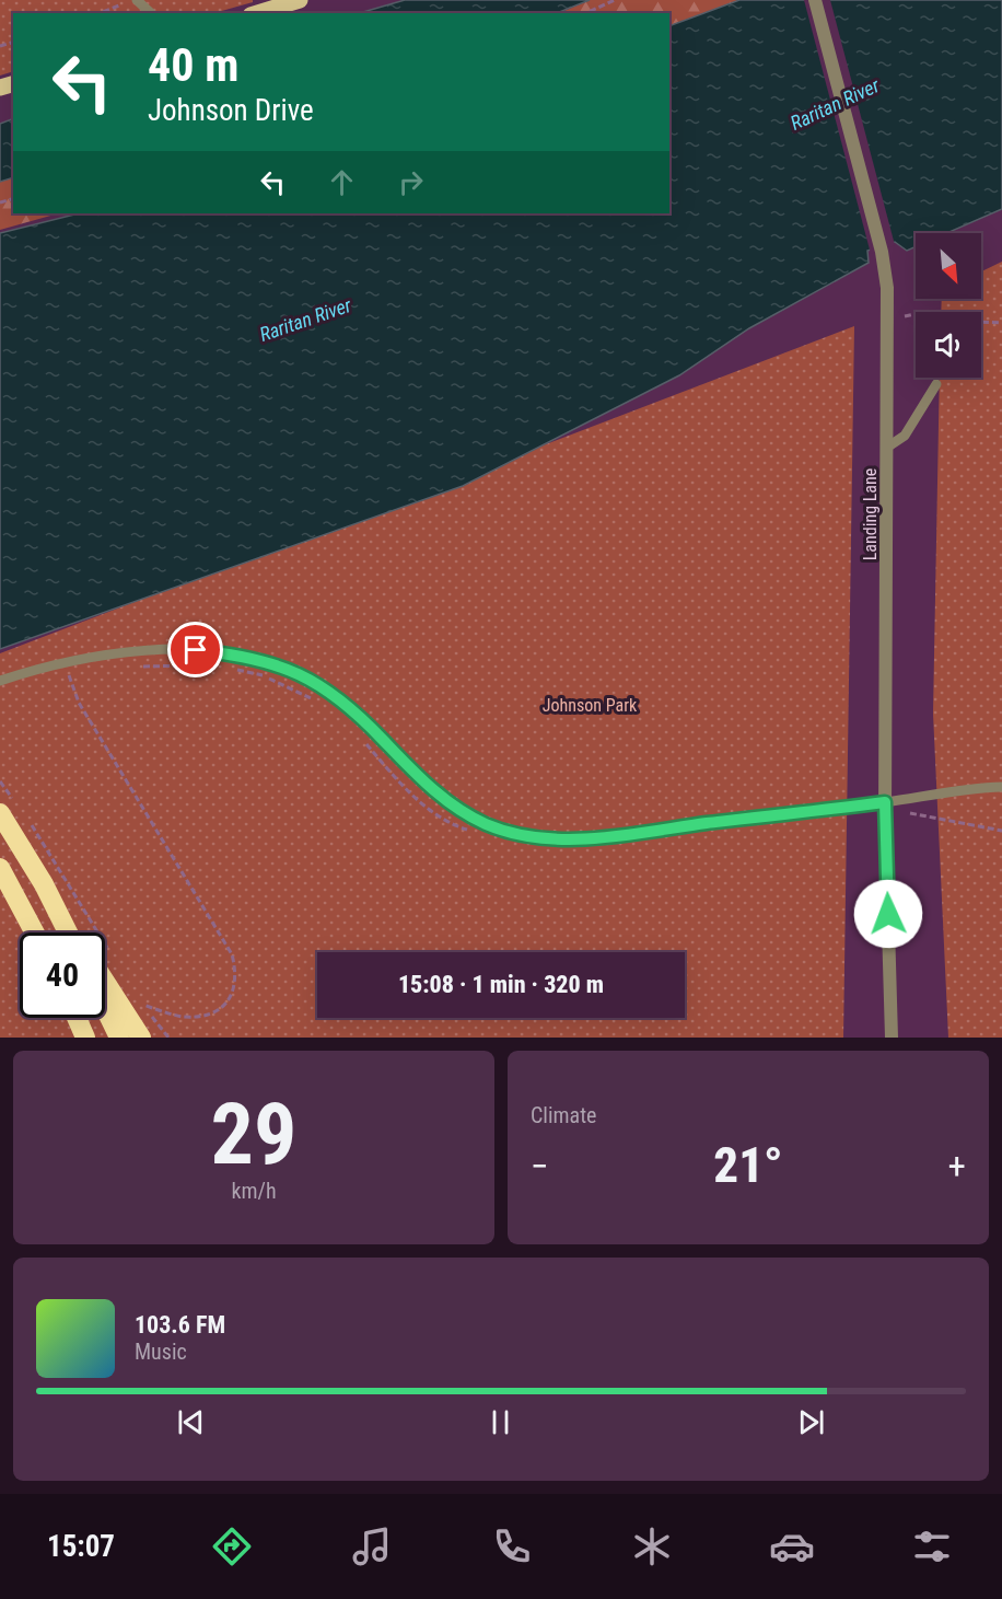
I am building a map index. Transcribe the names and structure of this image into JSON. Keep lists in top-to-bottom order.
{
  "streets": {
    "street": ["Landing Lane"]
  },
  "water": ["Raritan River"],
  "parks": ["Johnson Park"],
  "north": "bottom right",
  "page": {
    "turn": ["40 m", "Johnson Drive"],
    "limit": "40",
    "trip": "15:08 · 1 min · 320 m",
    "tile": [
      ["29", "km/h"],
      "Climate"
    ],
    "heat": ["−", "21°", "+"],
    "song": ["103.6 FM", "Music"],
    "tabs": "15:07"
  }
}
